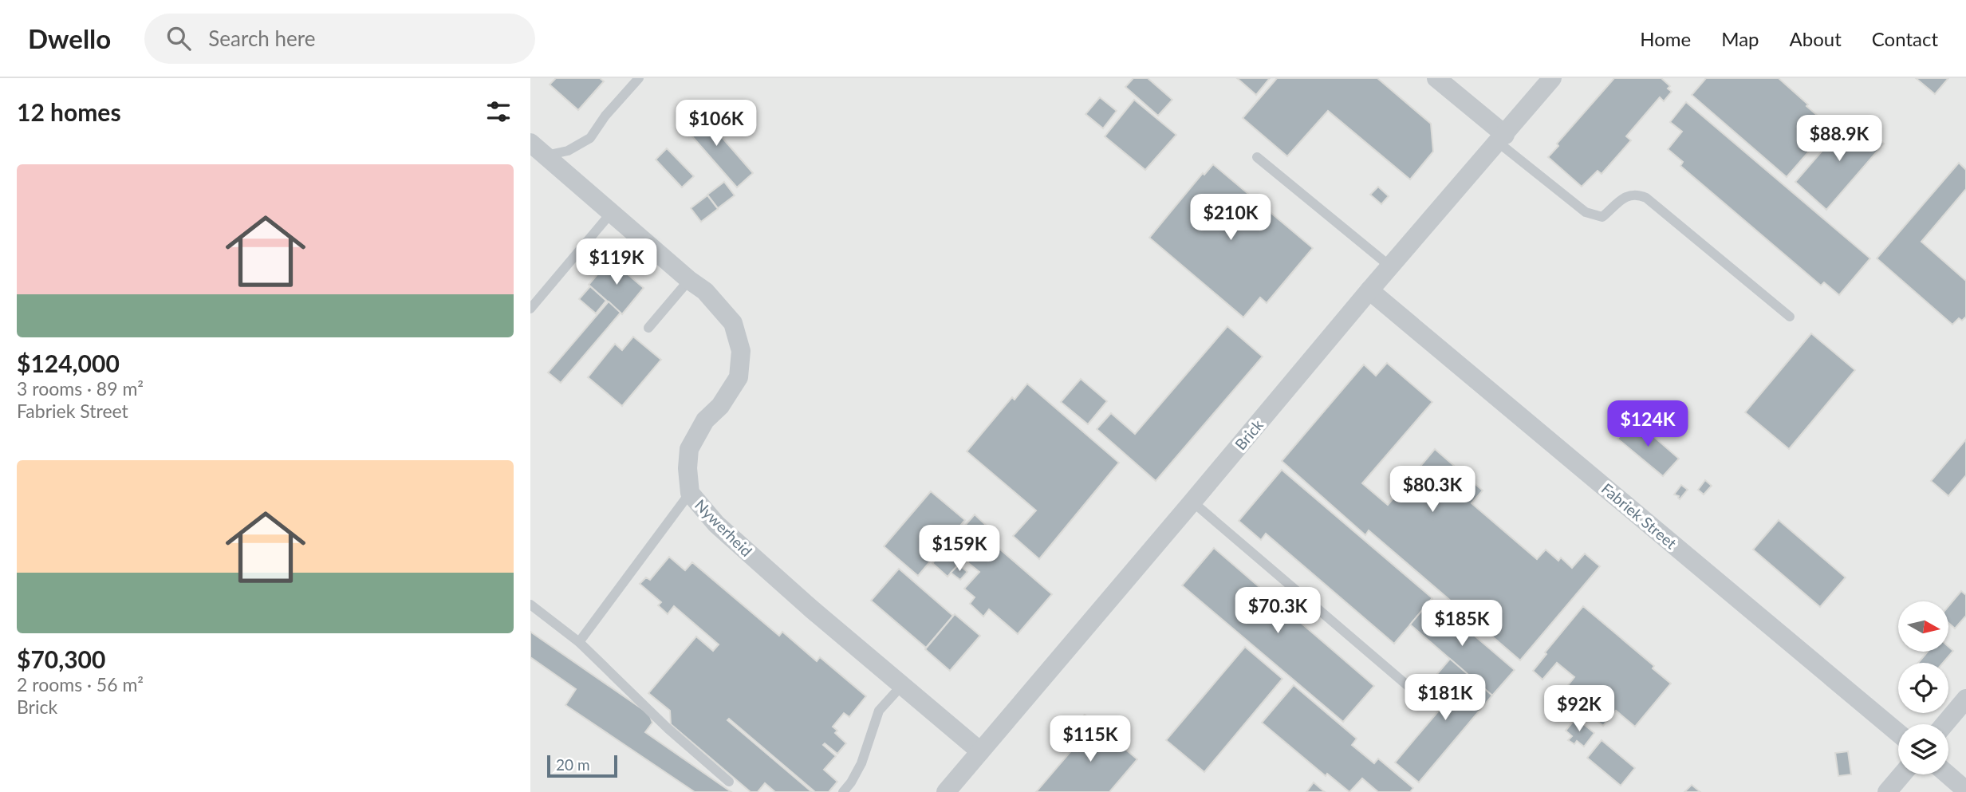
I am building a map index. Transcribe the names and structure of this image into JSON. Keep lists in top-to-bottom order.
{
  "streets": {
    "street": ["Brick", "Fabriek Street", "Nywerheid"]
  },
  "crossings": [
    ["Brick", "Fabriek Street"],
    ["Brick", "Nywerheid"]
  ],
  "scale_bar": "20 m",
  "north": "right",
  "page": {
    "header": "Dwello",
    "search": "Search here",
    "nav": [
      "Home",
      "Map",
      "About",
      "Contact"
    ],
    "heading": "12 homes",
    "price": [
      "$106K",
      "$88.9K",
      "$210K",
      "$119K",
      "$124K",
      "$80.3K",
      "$159K",
      "$70.3K",
      "$185K",
      "$181K",
      "$92K",
      "$115K"
    ],
    "list": [
      {
        "name": "$124,000",
        "note": "3 rooms · 89 m² · Fabriek Street"
      },
      {
        "name": "$70,300",
        "note": "2 rooms · 56 m² · Brick"
      }
    ],
    "scale": "20 m"
  }
}
